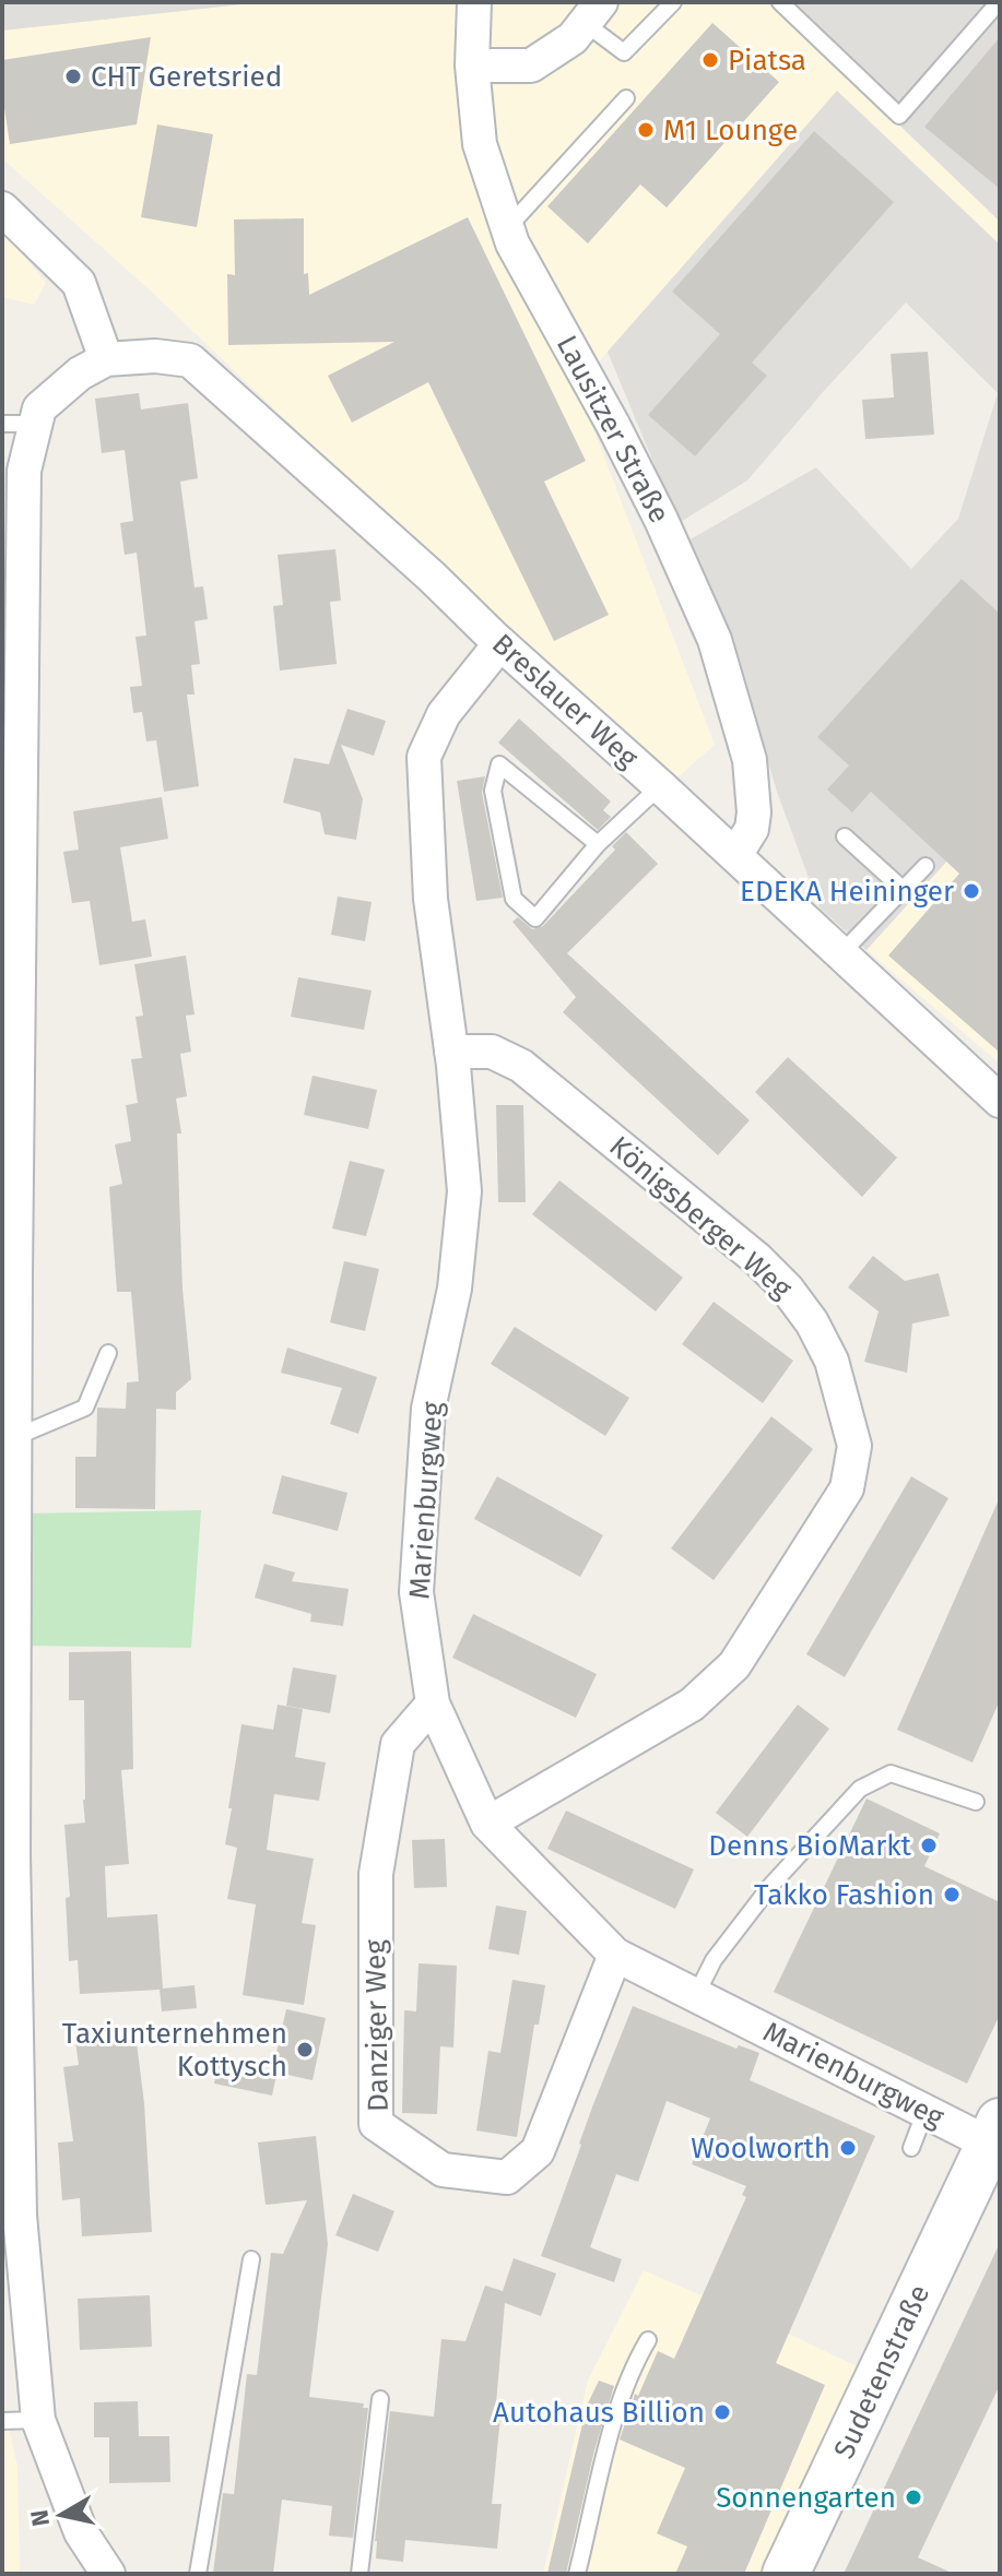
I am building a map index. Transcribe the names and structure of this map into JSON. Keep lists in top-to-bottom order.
{
  "streets": {
    "street": [
      "Lausitzer Straße",
      "Breslauer Weg",
      "Königsberger Weg",
      "Marienburgweg",
      "Danziger Weg",
      "Sudetenstraße"
    ]
  },
  "crossings": [
    ["Lausitzer Straße", "Breslauer Weg"],
    ["Breslauer Weg", "Marienburgweg"],
    ["Königsberger Weg", "Marienburgweg"],
    ["Marienburgweg", "Danziger Weg"],
    ["Marienburgweg", "Sudetenstraße"]
  ],
  "places": [
    "Piatsa",
    "CHT Geretsried",
    "M1 Lounge",
    "EDEKA Heininger",
    "Denns BioMarkt",
    "Takko Fashion",
    "Taxiunternehmen Kottysch",
    "Woolworth",
    "Autohaus Billion",
    "Sonnengarten"
  ],
  "north": "left"
}
